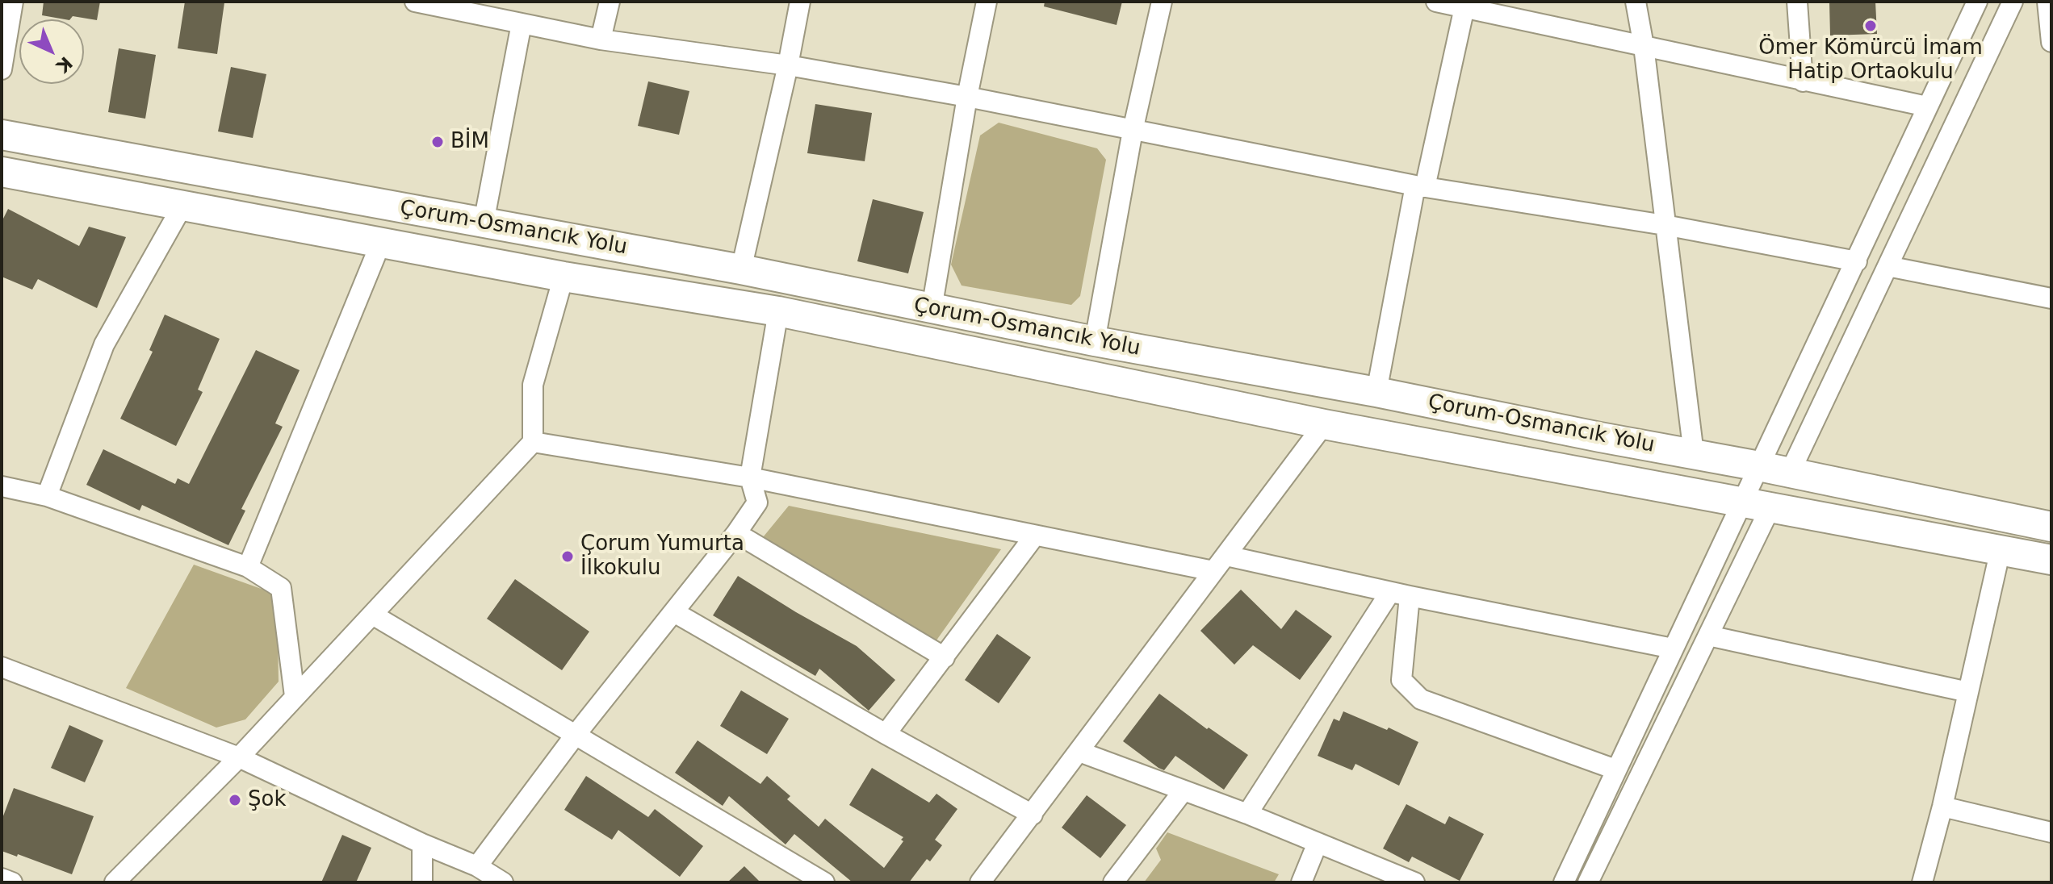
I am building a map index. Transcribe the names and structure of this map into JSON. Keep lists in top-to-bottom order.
{
  "streets": {
    "highway": ["Çorum-Osmancık Yolu"]
  },
  "places": [
    "Ömer Kömürcü İmam Hatip Ortaokulu",
    "BİM",
    "Çorum Yumurta İlkokulu",
    "Şok"
  ],
  "north": "bottom right"
}
